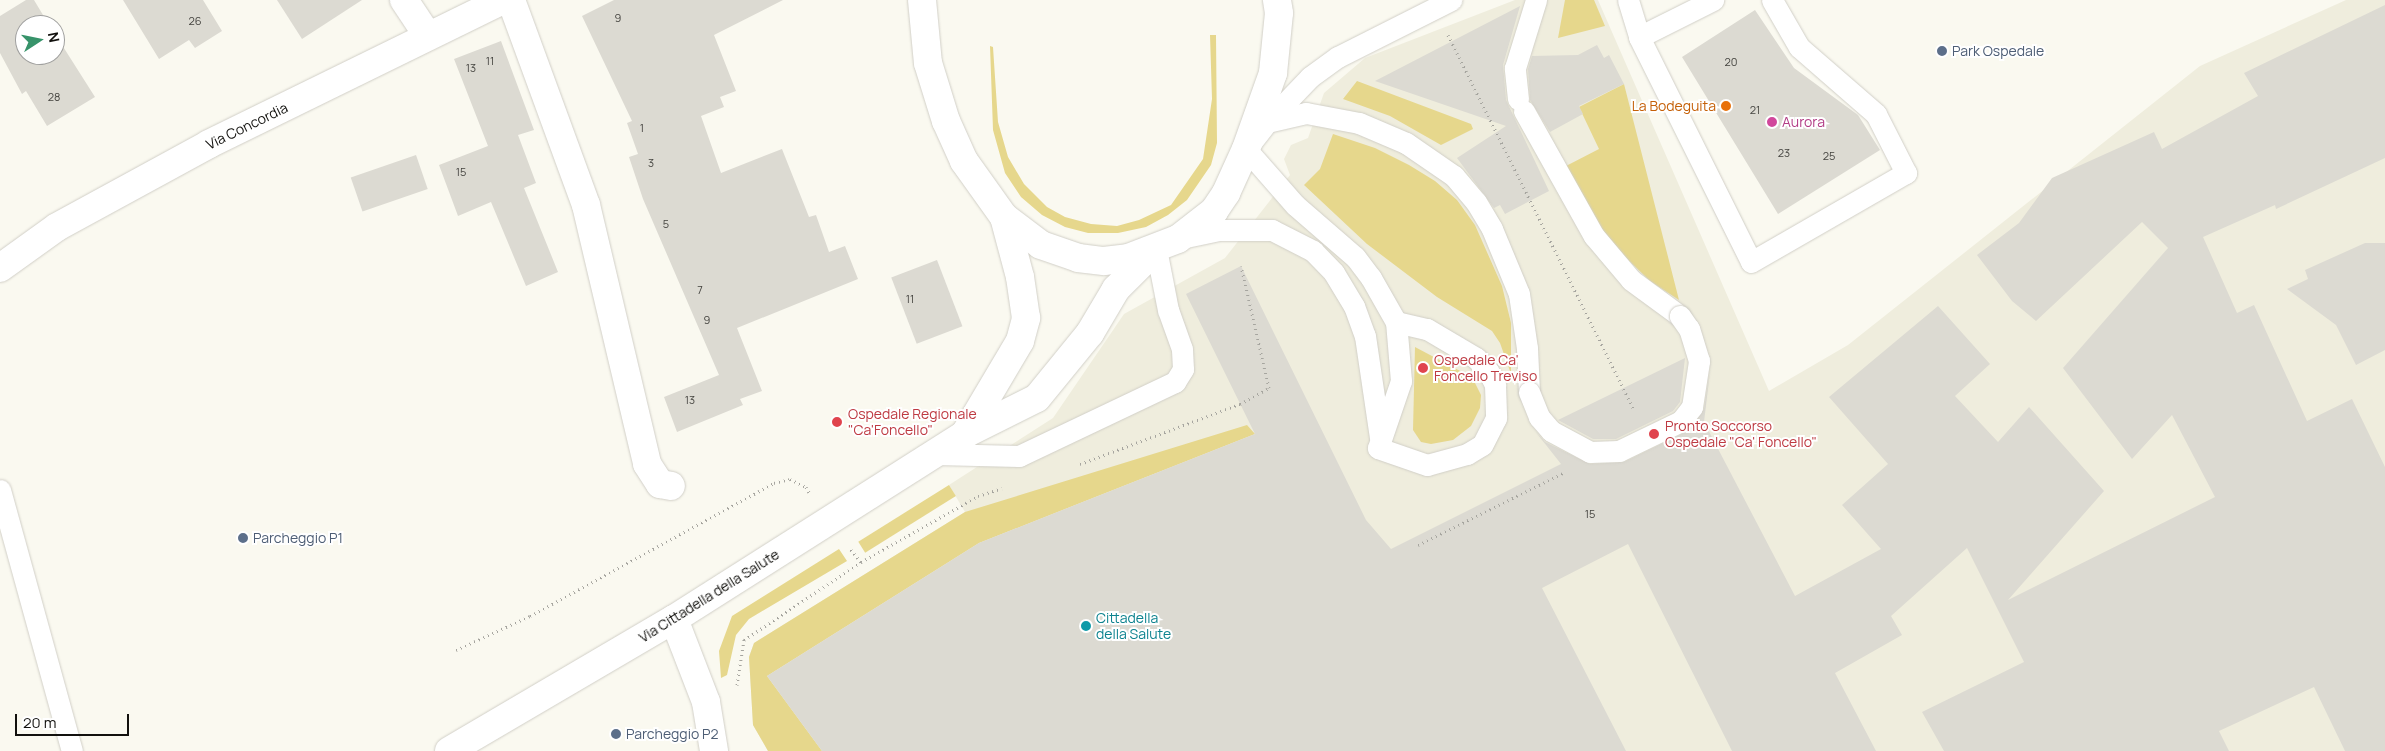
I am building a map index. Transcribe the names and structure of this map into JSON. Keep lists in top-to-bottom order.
{
  "streets": {
    "street": ["Via Concordia", "Via Cittadella della Salute"]
  },
  "places": [
    "Park Ospedale",
    "La Bodeguita",
    "Aurora",
    "Ospedale Ca' Foncello Treviso",
    "Ospedale Regionale \"Ca'Foncello\"",
    "Pronto Soccorso Ospedale \"Ca' Foncello\"",
    "Parcheggio P1",
    "Cittadella della Salute",
    "Parcheggio P2"
  ],
  "house_numbers": [
    "9",
    "26",
    "11",
    "20",
    "13",
    "28",
    "21",
    "1",
    "23",
    "25",
    "3",
    "15",
    "5",
    "7",
    "11",
    "9",
    "13",
    "15"
  ],
  "scale_bar": "20 m",
  "north": "right"
}
